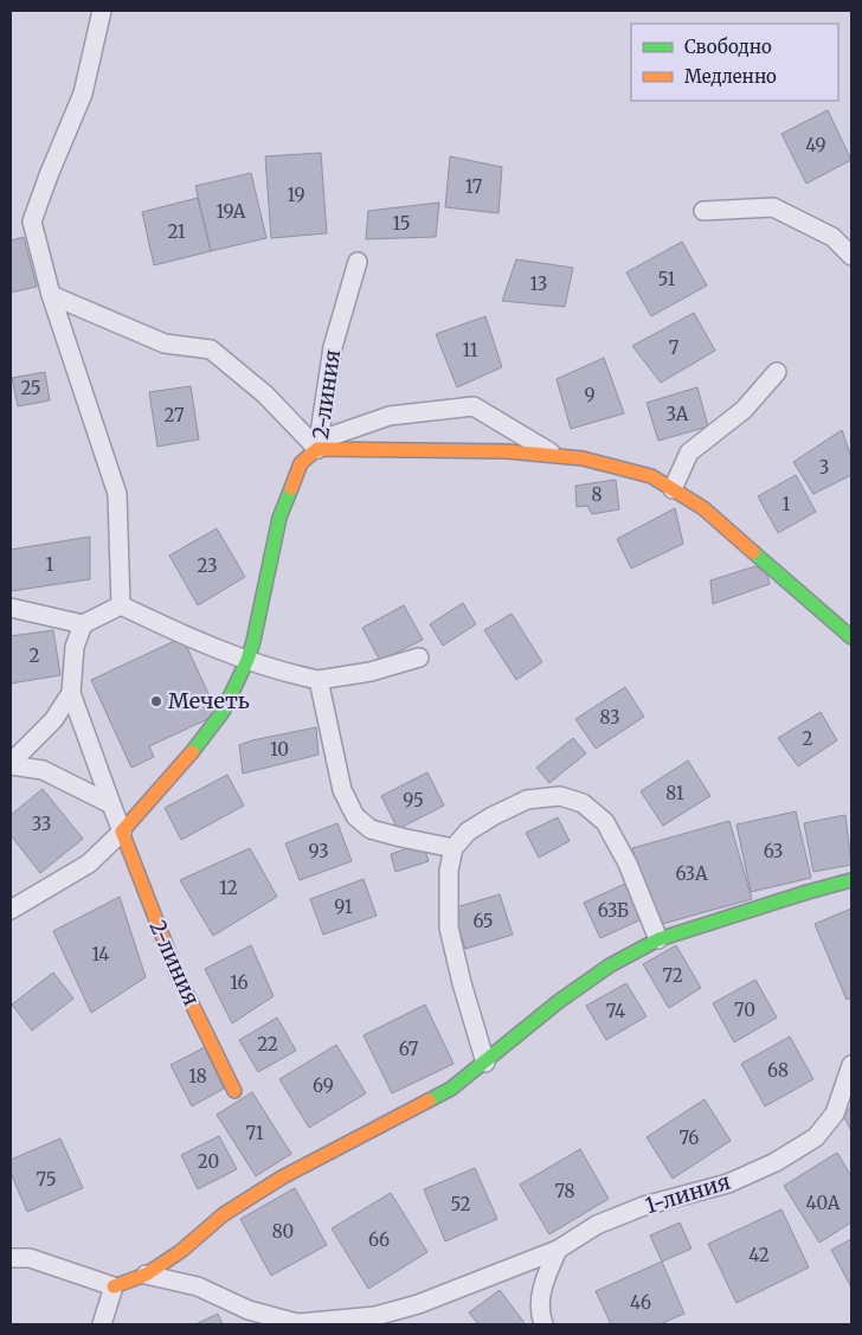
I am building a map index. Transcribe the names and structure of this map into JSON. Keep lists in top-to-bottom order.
{
  "streets": {
    "street": ["2-линия", "1-линия"]
  },
  "places": ["Мечеть"],
  "house_numbers": [
    "49",
    "17",
    "19",
    "19А",
    "15",
    "21",
    "51",
    "13",
    "7",
    "11",
    "25",
    "9",
    "3А",
    "27",
    "3",
    "8",
    "1",
    "1",
    "23",
    "2",
    "83",
    "2",
    "10",
    "81",
    "95",
    "33",
    "93",
    "63",
    "63А",
    "12",
    "91",
    "63Б",
    "65",
    "14",
    "72",
    "16",
    "70",
    "74",
    "22",
    "67",
    "68",
    "18",
    "69",
    "71",
    "76",
    "20",
    "75",
    "78",
    "40А",
    "52",
    "80",
    "66",
    "42",
    "46"
  ],
  "legend": ["Свободно", "Медленно"]
}
